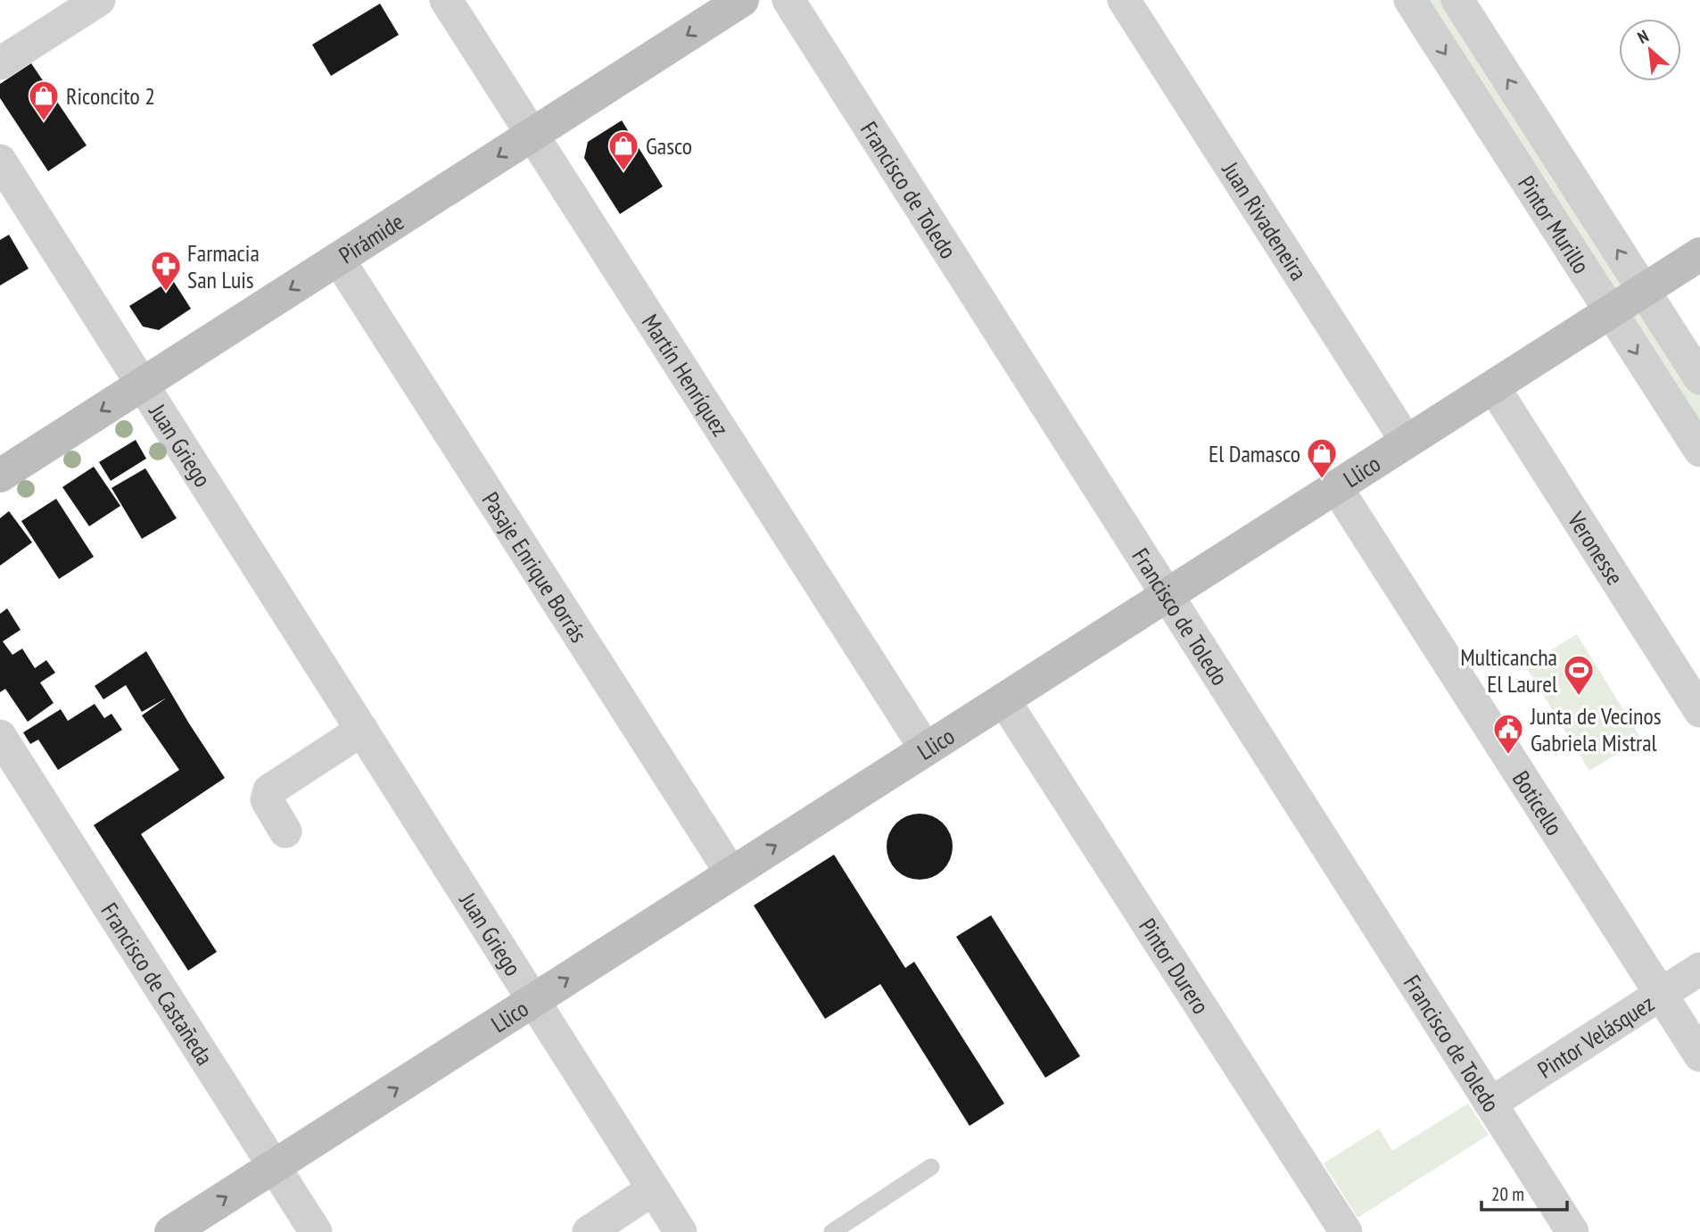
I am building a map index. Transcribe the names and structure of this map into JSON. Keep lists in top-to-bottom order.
{
  "streets": {
    "street": [
      "Francisco de Toledo",
      "Juan Rivadeneira",
      "Pintor Murillo",
      "Pirámide",
      "Martín Henríquez",
      "Juan Griego",
      "Llico",
      "Veronesse",
      "Pasaje Enrique Borrás",
      "Boticello",
      "Pintor Durero",
      "Francisco de Castañeda",
      "Pintor Velásquez"
    ]
  },
  "crossings": [
    ["Francisco de Toledo", "Llico"],
    ["Francisco de Toledo", "Pintor Velásquez"],
    ["Juan Rivadeneira", "Llico"],
    ["Pintor Murillo", "Llico"],
    ["Pirámide", "Martín Henríquez"],
    ["Pirámide", "Juan Griego"],
    ["Pirámide", "Pasaje Enrique Borrás"],
    ["Martín Henríquez", "Llico"],
    ["Juan Griego", "Llico"],
    ["Llico", "Veronesse"],
    ["Llico", "Pasaje Enrique Borrás"],
    ["Llico", "Boticello"],
    ["Llico", "Pintor Durero"],
    ["Llico", "Francisco de Castañeda"],
    ["Boticello", "Pintor Velásquez"]
  ],
  "one_way": ["Pirámide", "Llico"],
  "places": {
    "shop": ["Riconcito 2", "Gasco", "El Damasco"],
    "pharmacy": ["Farmacia San Luis"],
    "sports": ["Multicancha El Laurel"],
    "public building": ["Junta de Vecinos Gabriela Mistral"]
  },
  "scale_bar": "20 m",
  "north": "top left"
}
